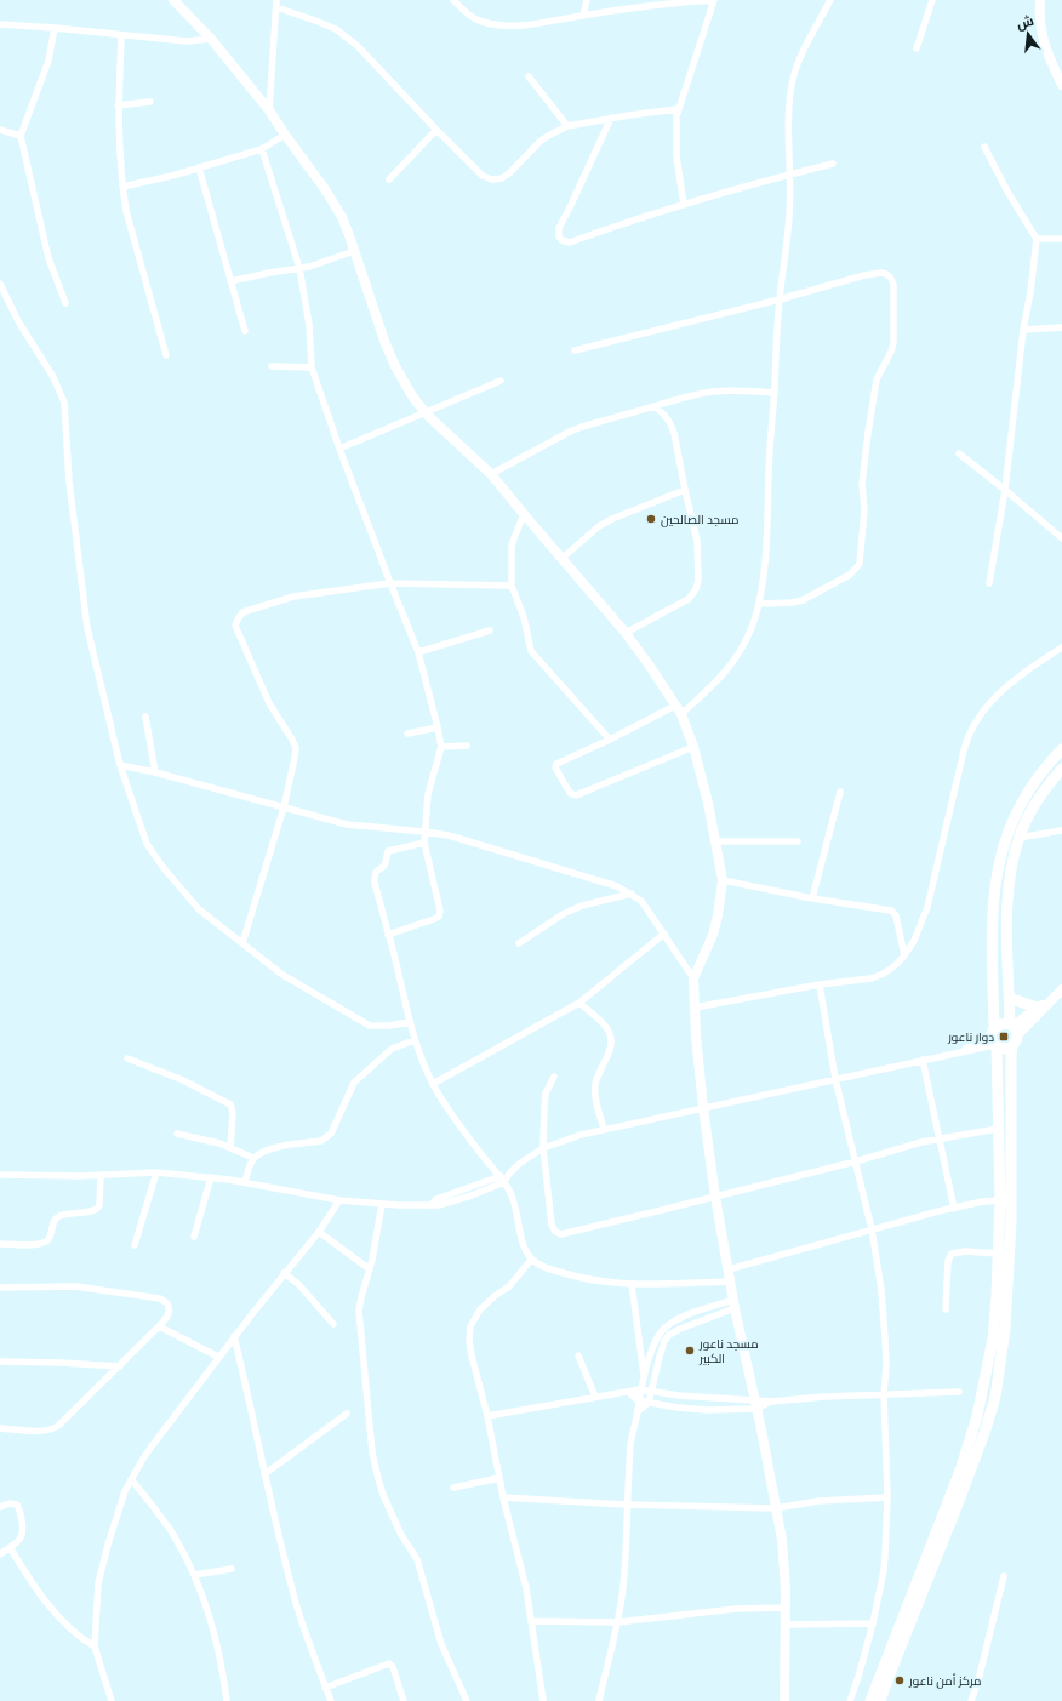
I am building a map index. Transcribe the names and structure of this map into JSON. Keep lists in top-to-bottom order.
{
  "places": {
    "other": ["مسجد الصالحين", "مسجد ناعور الكبير", "مركز أمن ناعور"],
    "transit": ["دوار ناعور"]
  },
  "north": "top"
}
